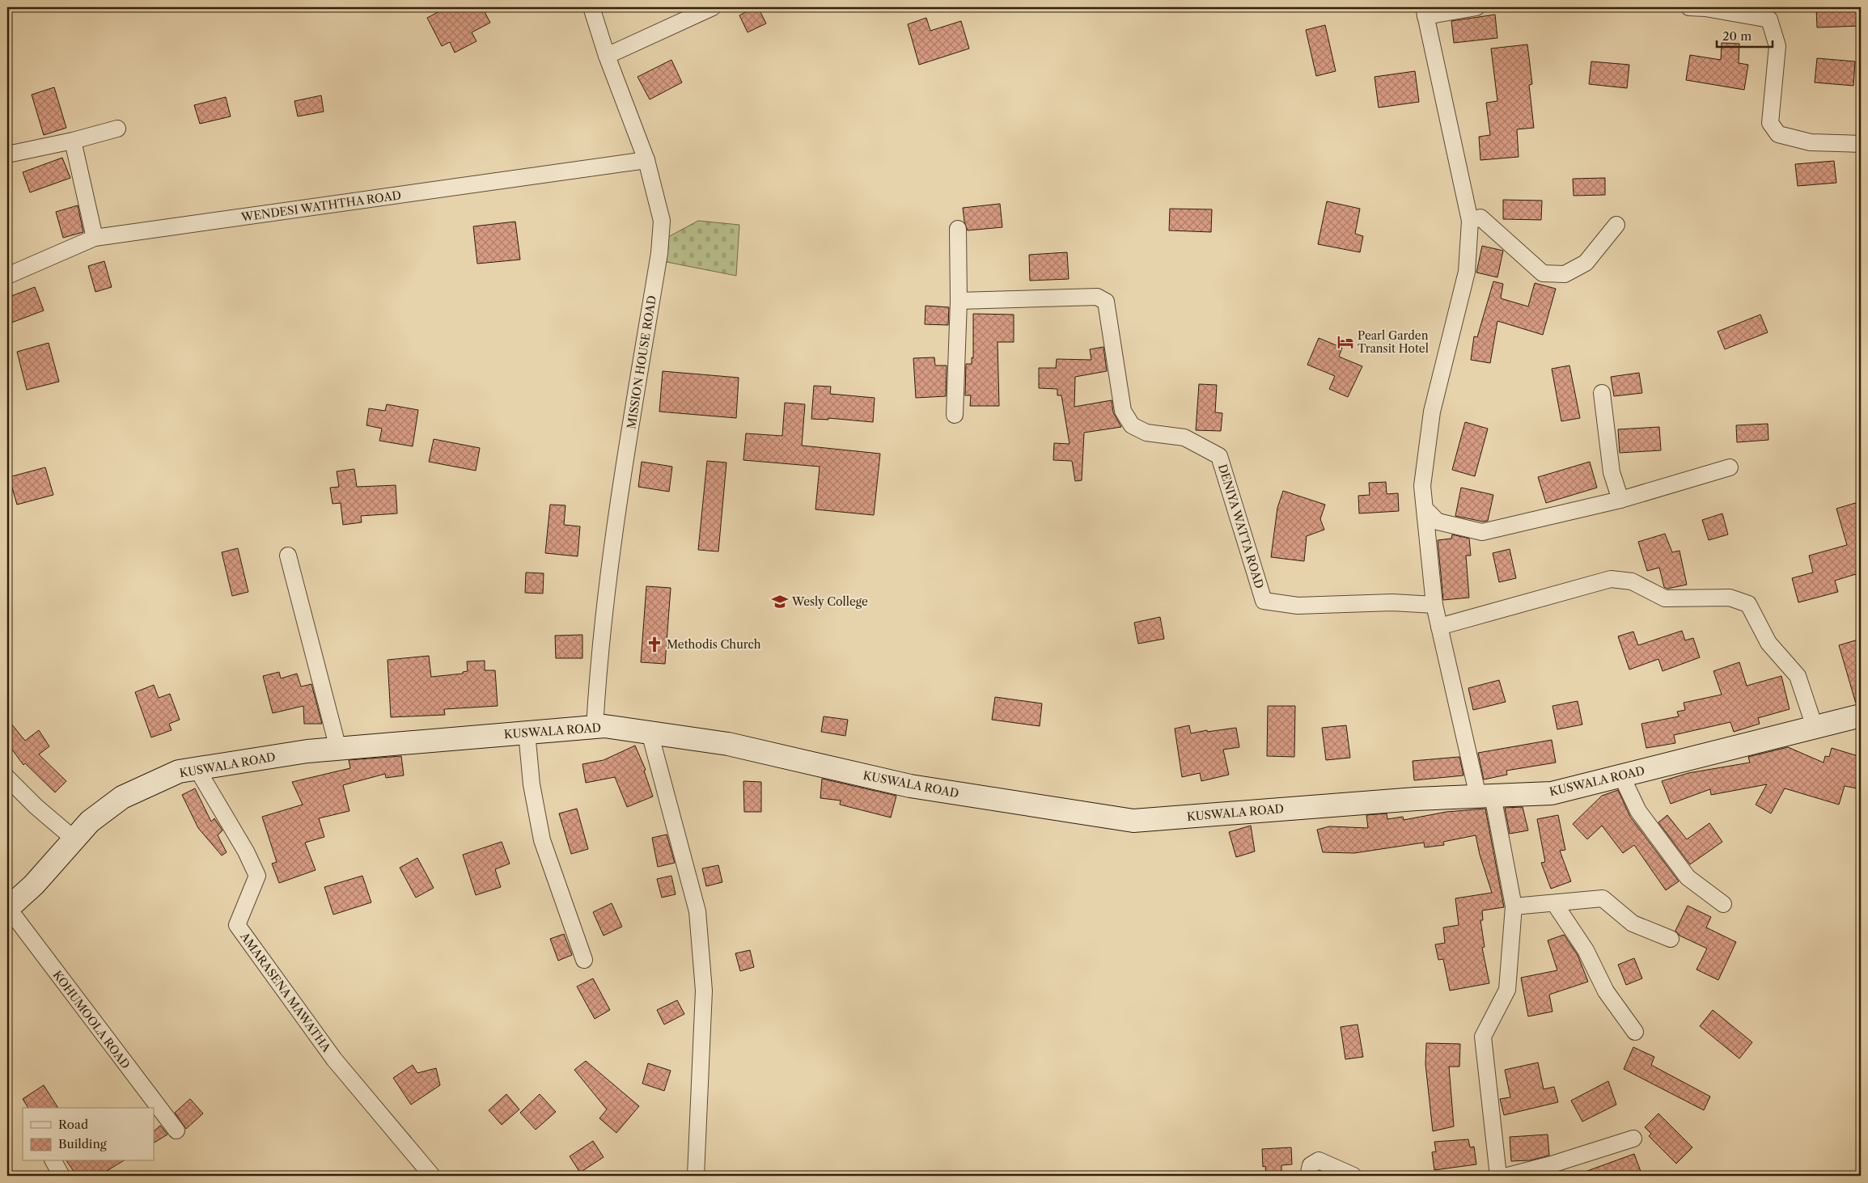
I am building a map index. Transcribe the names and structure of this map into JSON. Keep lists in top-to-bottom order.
{
  "streets": {
    "street": [
      "WENDESI WATHTHA ROAD",
      "MISSION HOUSE ROAD",
      "DENIYA WATTA ROAD",
      "KUSWALA ROAD",
      "AMARASENA MAWATHA",
      "KOHUMOOLA ROAD"
    ]
  },
  "crossings": [
    ["WENDESI WATHTHA ROAD", "MISSION HOUSE ROAD"],
    ["MISSION HOUSE ROAD", "KUSWALA ROAD"],
    ["KUSWALA ROAD", "AMARASENA MAWATHA"],
    ["KUSWALA ROAD", "KOHUMOOLA ROAD"]
  ],
  "places": {
    "hotel": ["Pearl Garden Transit Hotel"],
    "school or university": ["Wesly College"],
    "church": ["Methodis Church"]
  },
  "legend": ["Road", "Building"],
  "scale_bar": "20 m"
}
